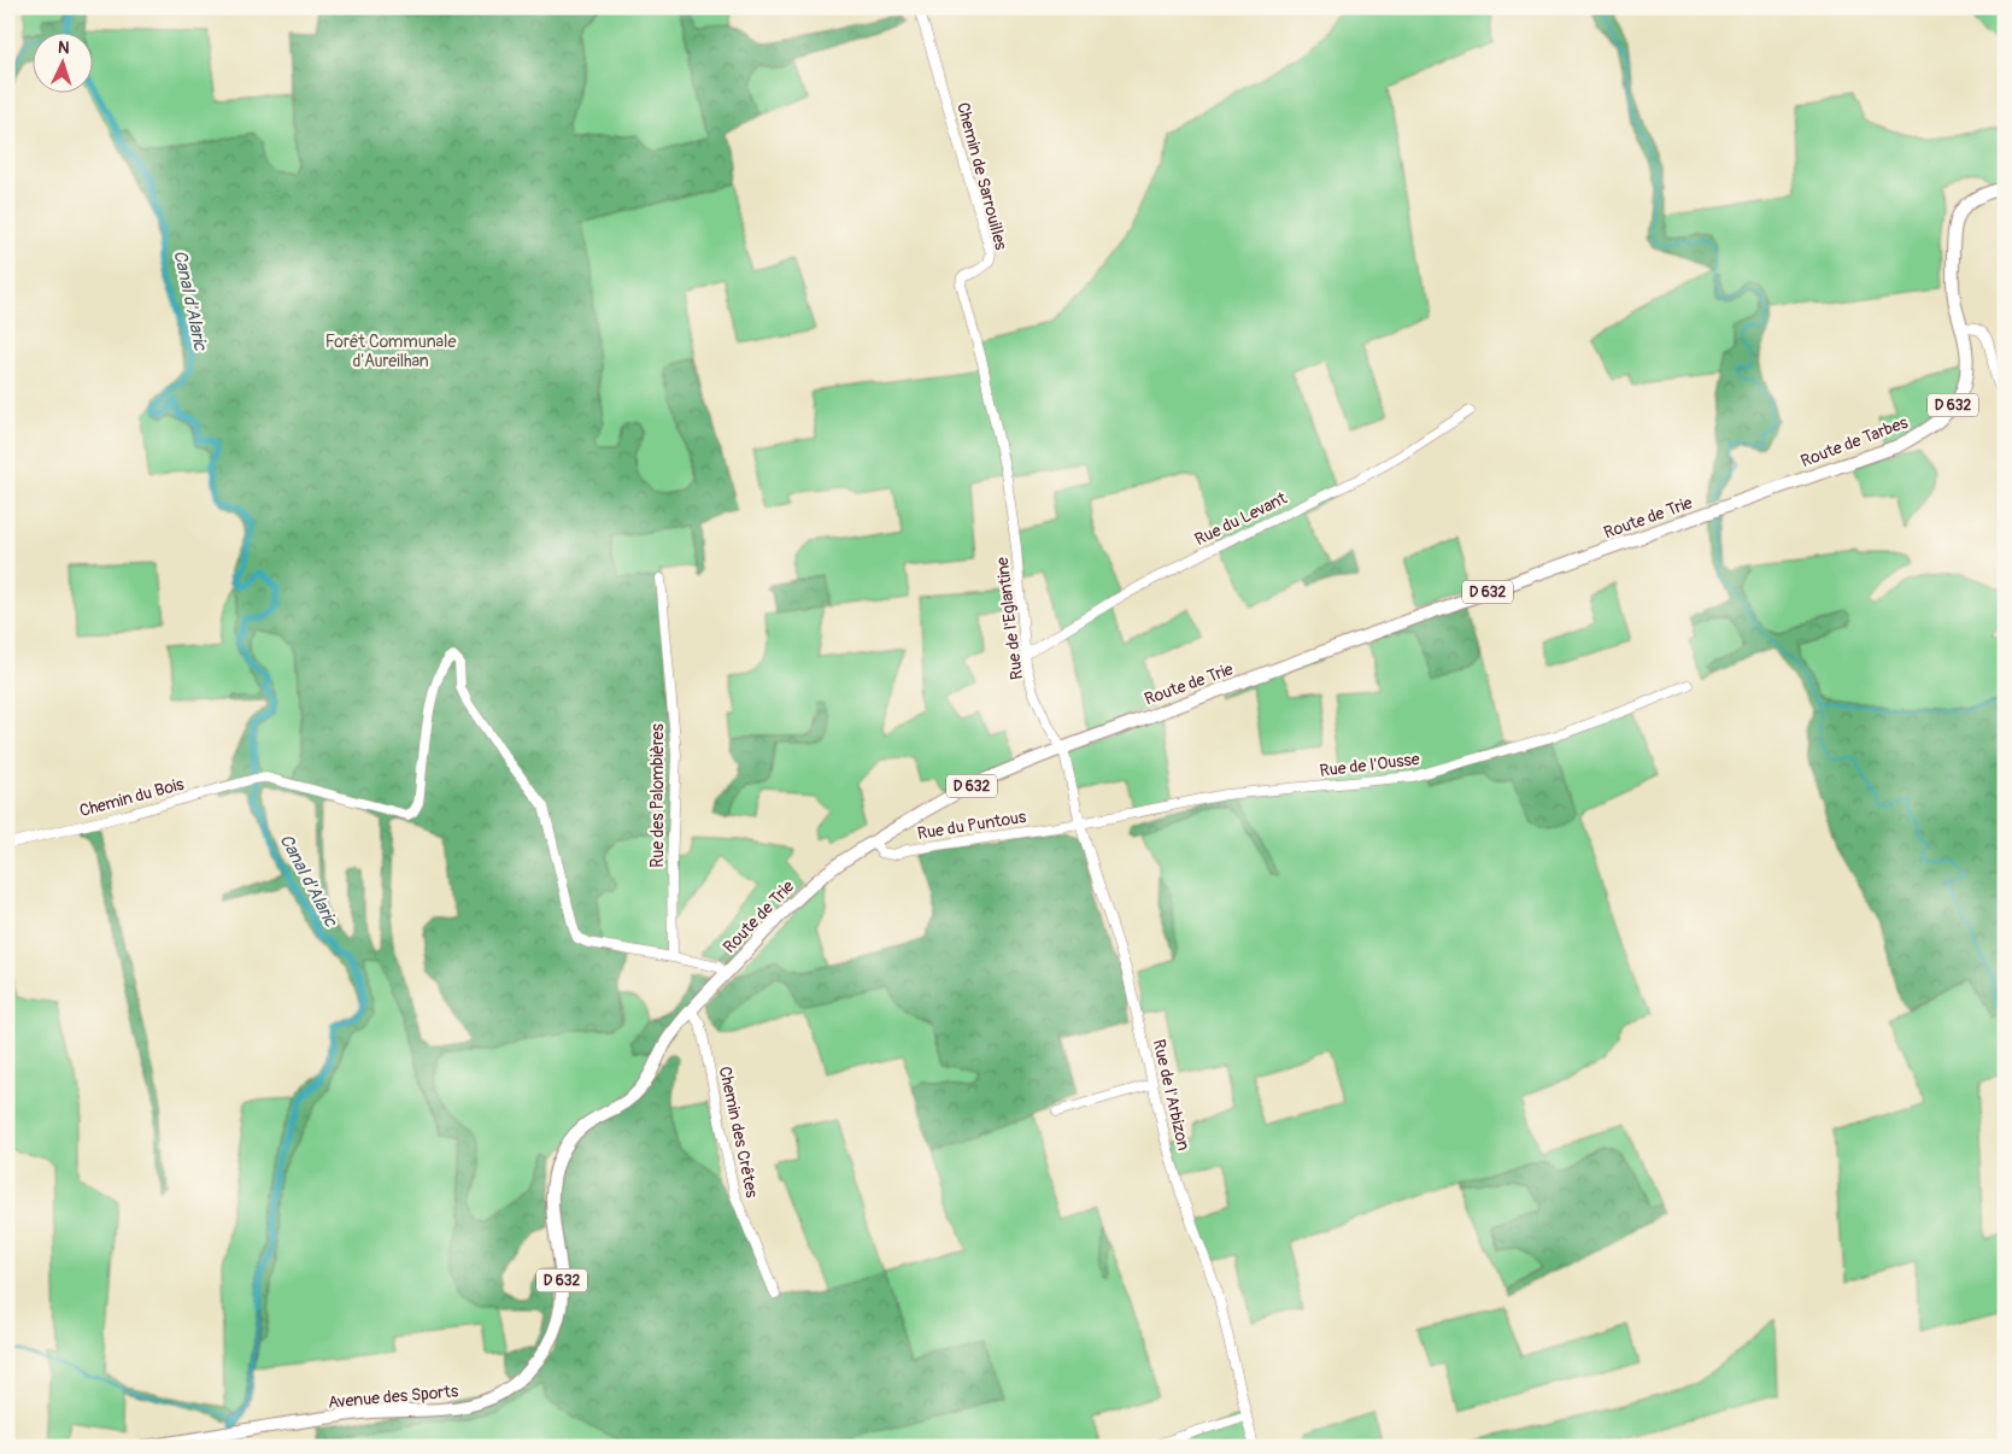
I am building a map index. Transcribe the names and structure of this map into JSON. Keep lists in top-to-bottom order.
{
  "streets": {
    "main road": [
      "D 632",
      "Route de Tarbes",
      "Route de Trie",
      "Avenue des Sports"
    ],
    "street": [
      "Chemin de Sarrouilles",
      "Rue du Levant",
      "Rue de l'Eglantine",
      "Rue de l'Ousse",
      "Rue des Palombières",
      "Chemin du Bois",
      "Rue du Puntous",
      "Rue de l'Arbizon",
      "Chemin des Crêtes"
    ]
  },
  "crossings": [
    ["Chemin de Sarrouilles", "Rue de l'Eglantine"],
    ["D 632", "Route de Trie"],
    ["D 632", "Chemin des Crêtes"],
    ["D 632", "Avenue des Sports"],
    ["Route de Tarbes", "Route de Trie"],
    ["Route de Trie", "Rue de l'Eglantine"],
    ["Route de Trie", "Rue du Puntous"],
    ["Route de Trie", "Rue de l'Arbizon"],
    ["Rue du Levant", "Rue de l'Eglantine"],
    ["Rue de l'Eglantine", "Rue de l'Arbizon"],
    ["Rue de l'Ousse", "Rue du Puntous"],
    ["Rue de l'Ousse", "Rue de l'Arbizon"],
    ["Rue des Palombières", "Chemin du Bois"],
    ["Rue du Puntous", "Rue de l'Arbizon"],
    ["Chemin des Crêtes", "Avenue des Sports"]
  ],
  "water": ["Canal d'Alaric"],
  "parks": ["Forêt Communale d'Aureilhan"],
  "north": "top"
}
